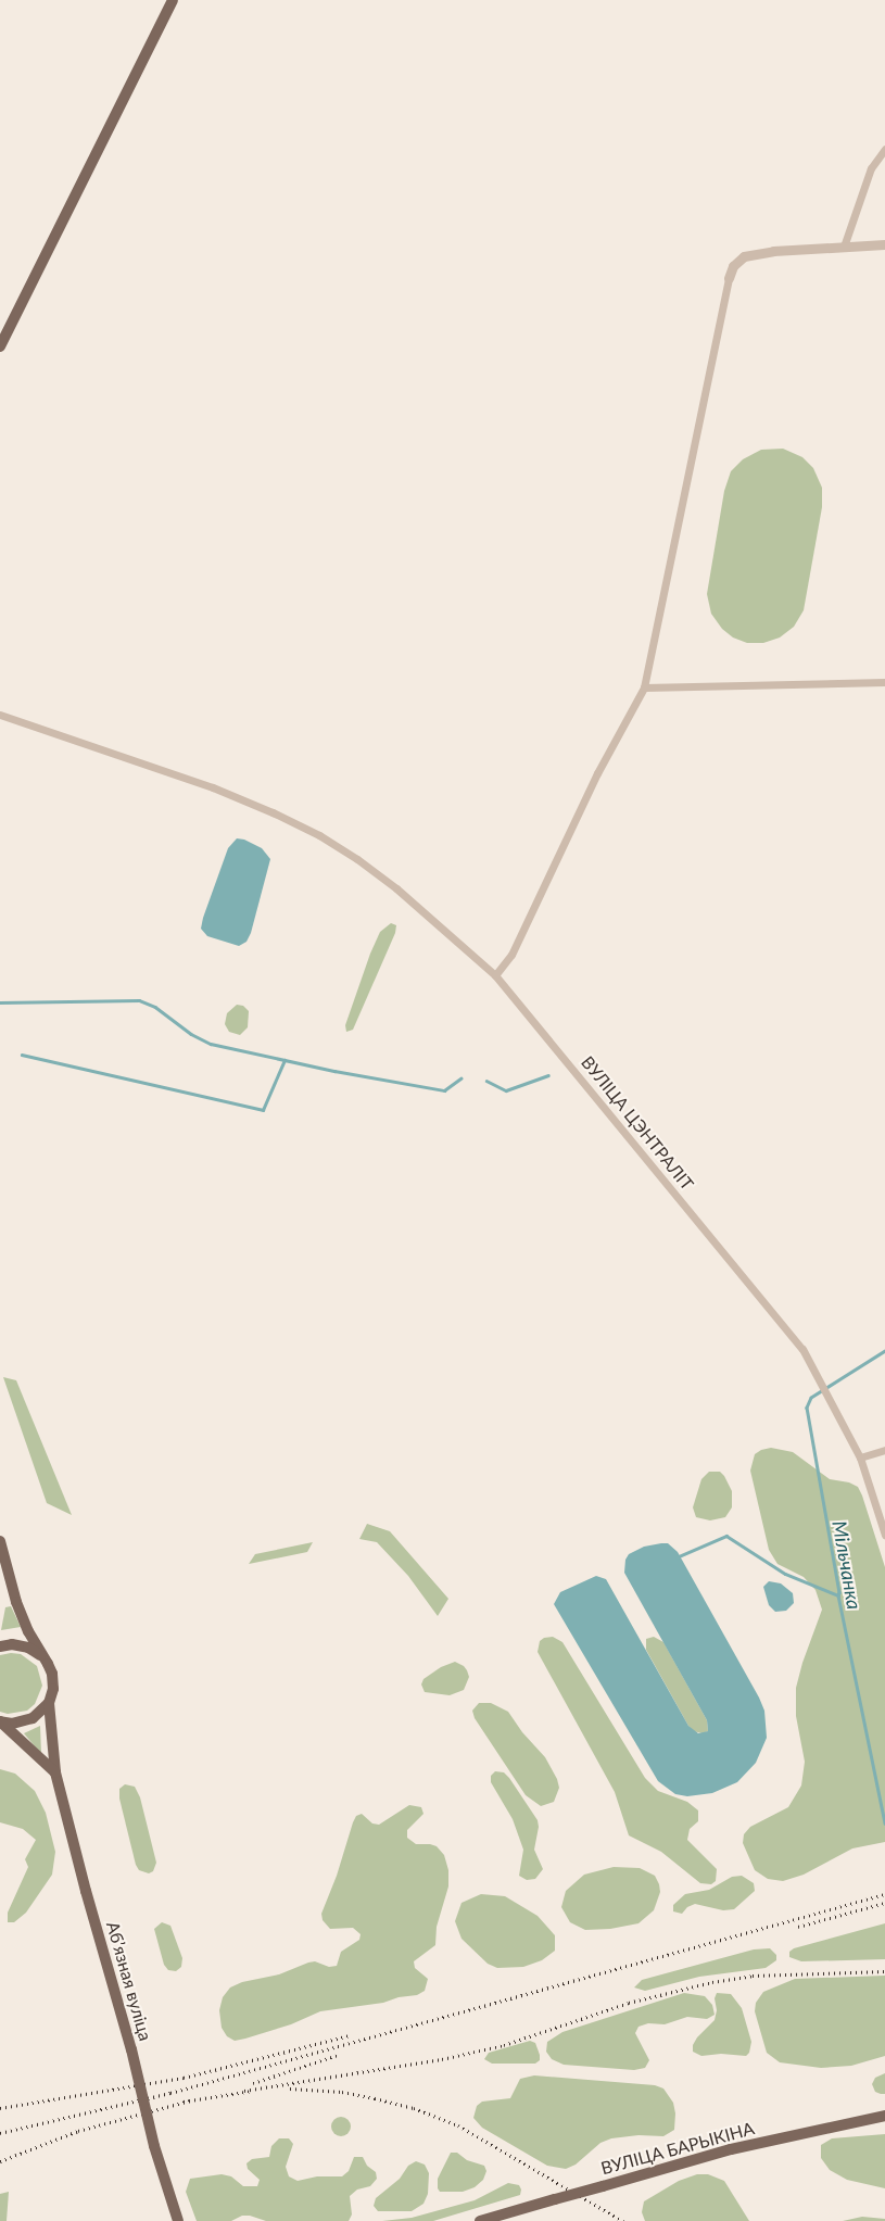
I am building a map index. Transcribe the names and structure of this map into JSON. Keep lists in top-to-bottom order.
{
  "streets": {
    "main road": ["Абʼязная вуліца", "ВУЛІЦА БАРЫКІНА"],
    "street": ["ВУЛІЦА ЦЭНТРАЛІТ"]
  },
  "water": ["Мільчанка"]
}
